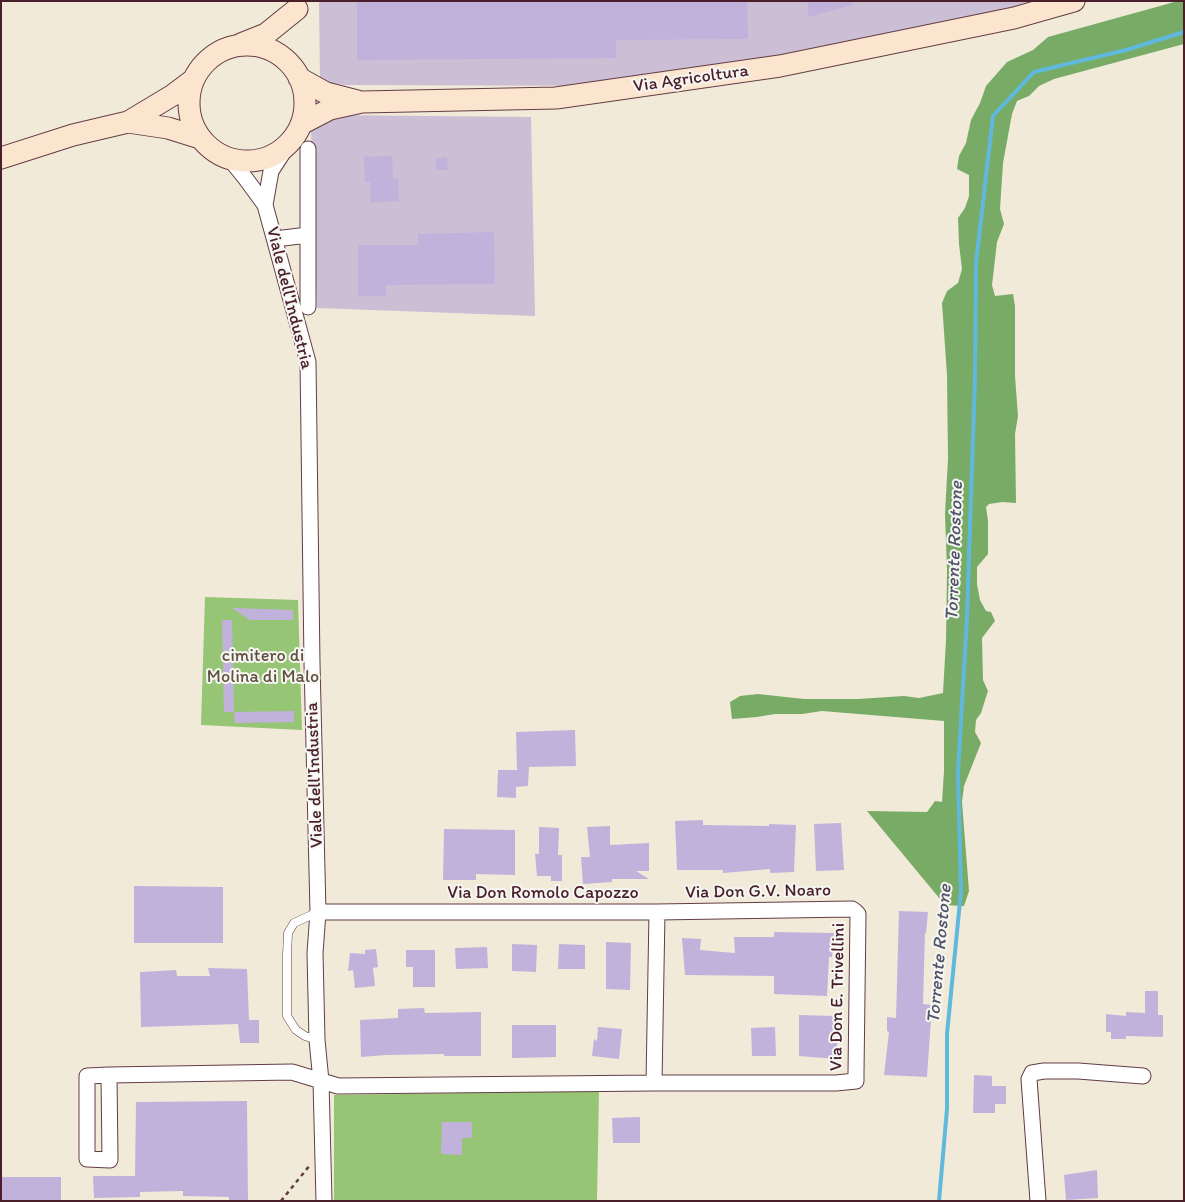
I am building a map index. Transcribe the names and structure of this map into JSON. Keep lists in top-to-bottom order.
{
  "streets": {
    "main road": ["Via Agricoltura", "Viale dell'Industria"],
    "street": ["Via Don G.V. Noaro", "Via Don Romolo Capozzo", "Via Don E. Trivellini"]
  },
  "crossings": [
    ["Via Agricoltura", "Viale dell'Industria"],
    ["Viale dell'Industria", "Via Don Romolo Capozzo"],
    ["Via Don G.V. Noaro", "Via Don Romolo Capozzo"],
    ["Via Don G.V. Noaro", "Via Don E. Trivellini"],
    ["Via Don Romolo Capozzo", "Via Don E. Trivellini"]
  ],
  "water": ["Torrente Rostone"],
  "parks": ["cimitero di Molina di Malo"]
}
